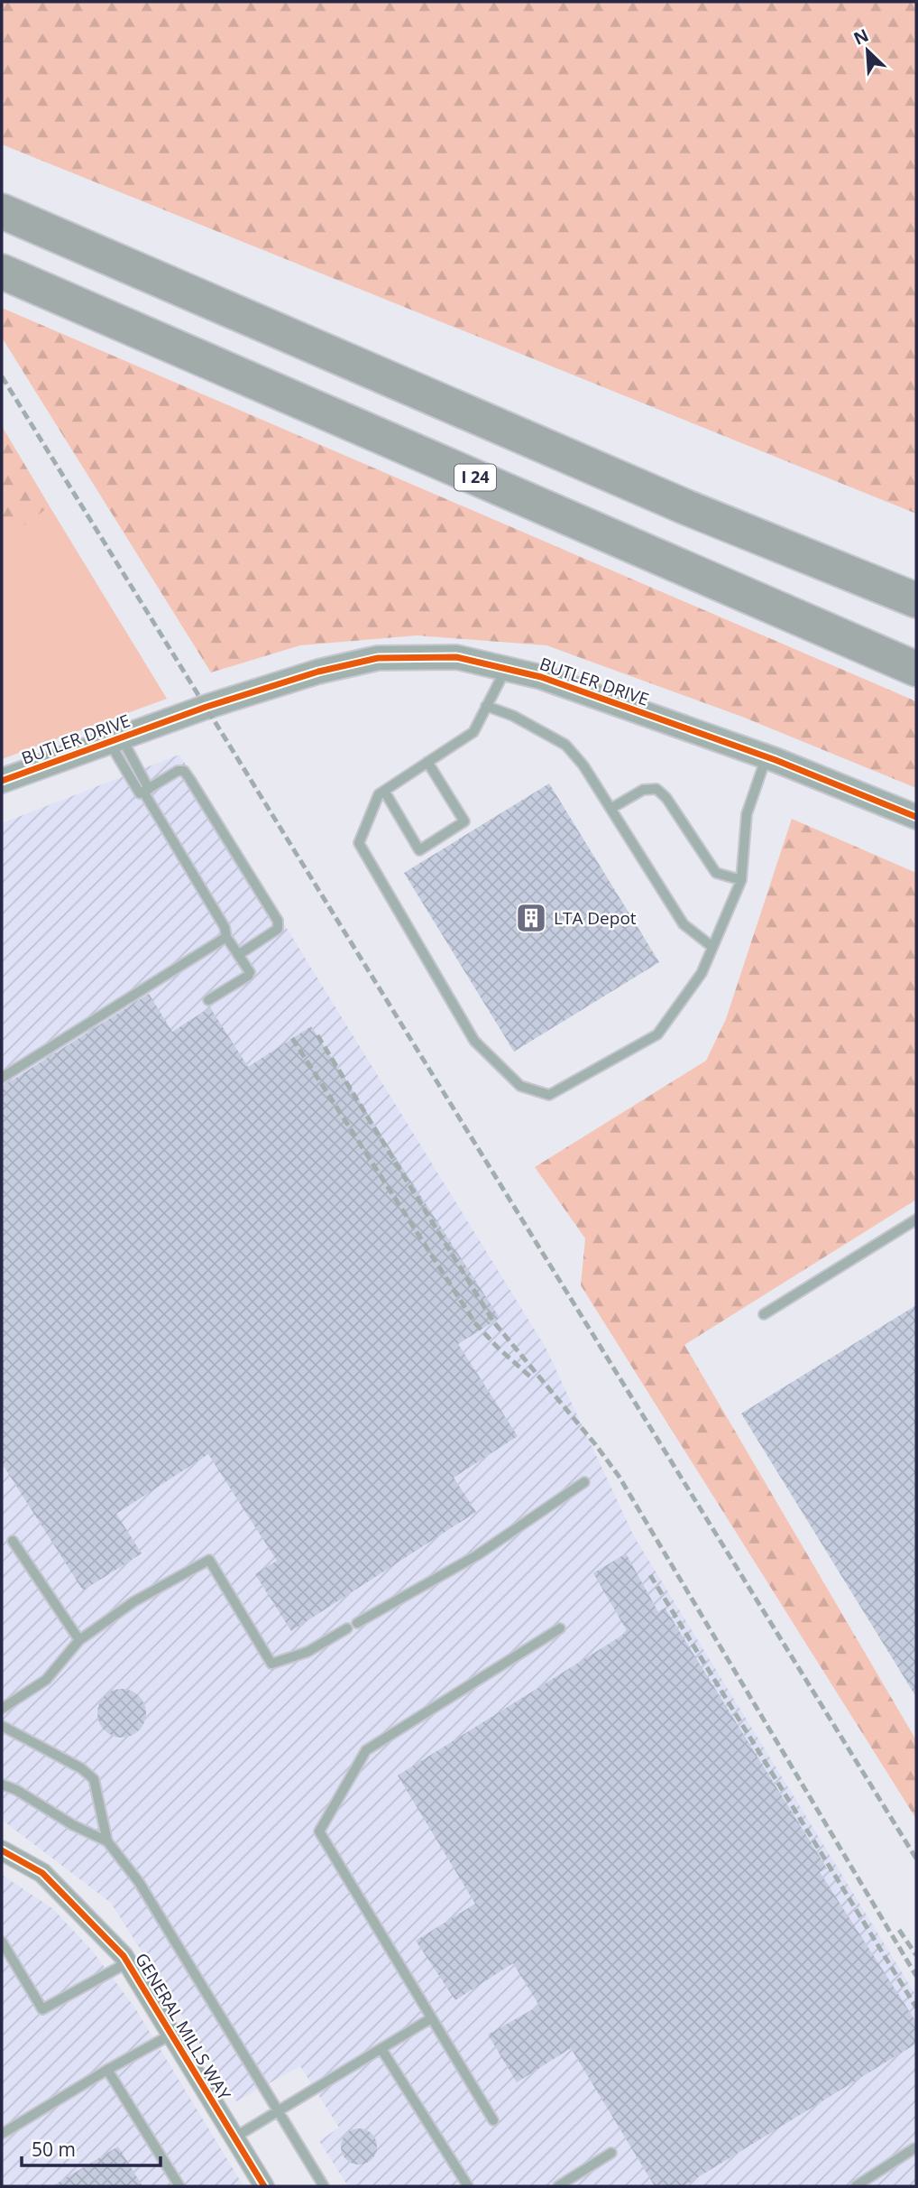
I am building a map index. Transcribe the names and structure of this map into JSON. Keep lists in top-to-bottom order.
{
  "streets": {
    "highway": ["I 24"],
    "street": ["BUTLER DRIVE", "GENERAL MILLS WAY"]
  },
  "places": {
    "building": ["LTA Depot"]
  },
  "scale_bar": "50 m",
  "north": "top left"
}
